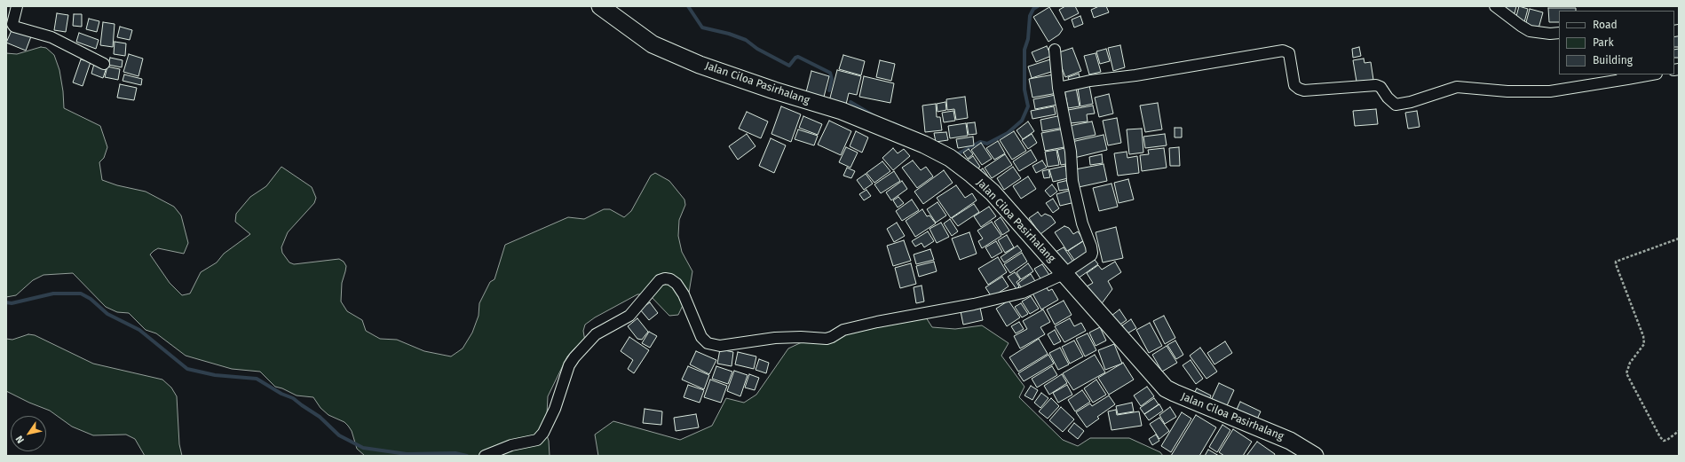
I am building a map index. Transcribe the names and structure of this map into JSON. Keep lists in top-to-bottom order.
{
  "streets": {
    "main road": ["Jalan Ciloa Pasirhalang"]
  },
  "legend": ["Road", "Park", "Building"],
  "north": "bottom left"
}
